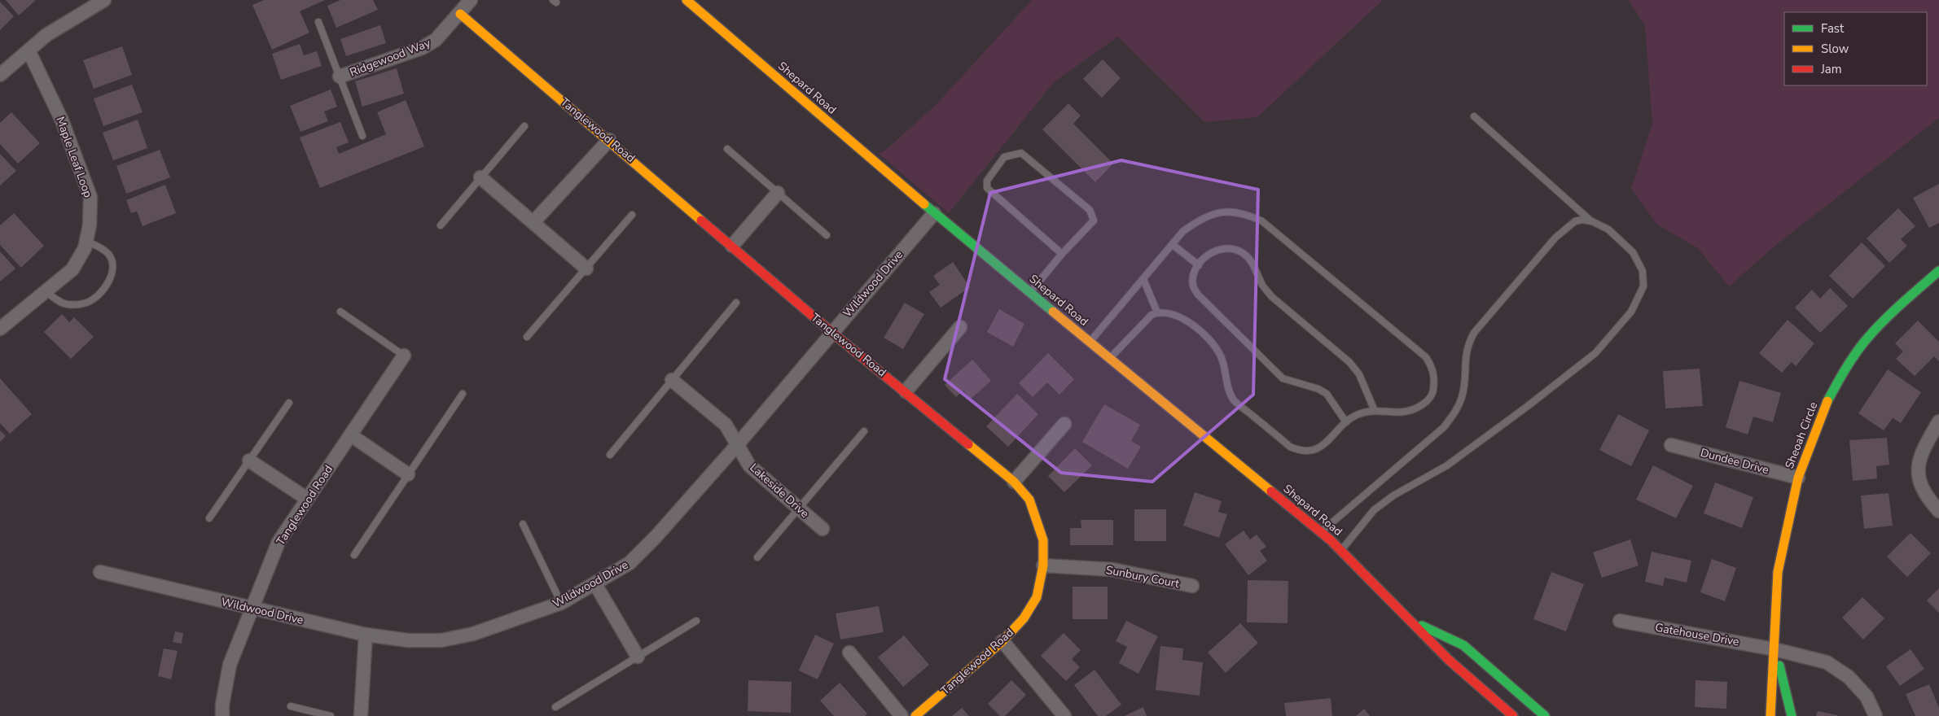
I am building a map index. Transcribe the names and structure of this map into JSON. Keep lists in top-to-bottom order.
{
  "streets": {
    "street": [
      "Ridgewood Way",
      "Shepard Road",
      "Tanglewood Road",
      "Maple Leaf Loop",
      "Wildwood Drive",
      "Sheoah Circle",
      "Dundee Drive",
      "Lakeside Drive",
      "Sunbury Court",
      "Gatehouse Drive"
    ]
  },
  "crossings": [
    ["Ridgewood Way", "Tanglewood Road"],
    ["Shepard Road", "Wildwood Drive"],
    ["Tanglewood Road", "Wildwood Drive"],
    ["Tanglewood Road", "Sunbury Court"],
    ["Wildwood Drive", "Lakeside Drive"],
    ["Sheoah Circle", "Dundee Drive"],
    ["Sheoah Circle", "Gatehouse Drive"]
  ],
  "legend": ["Fast", "Slow", "Jam"]
}
